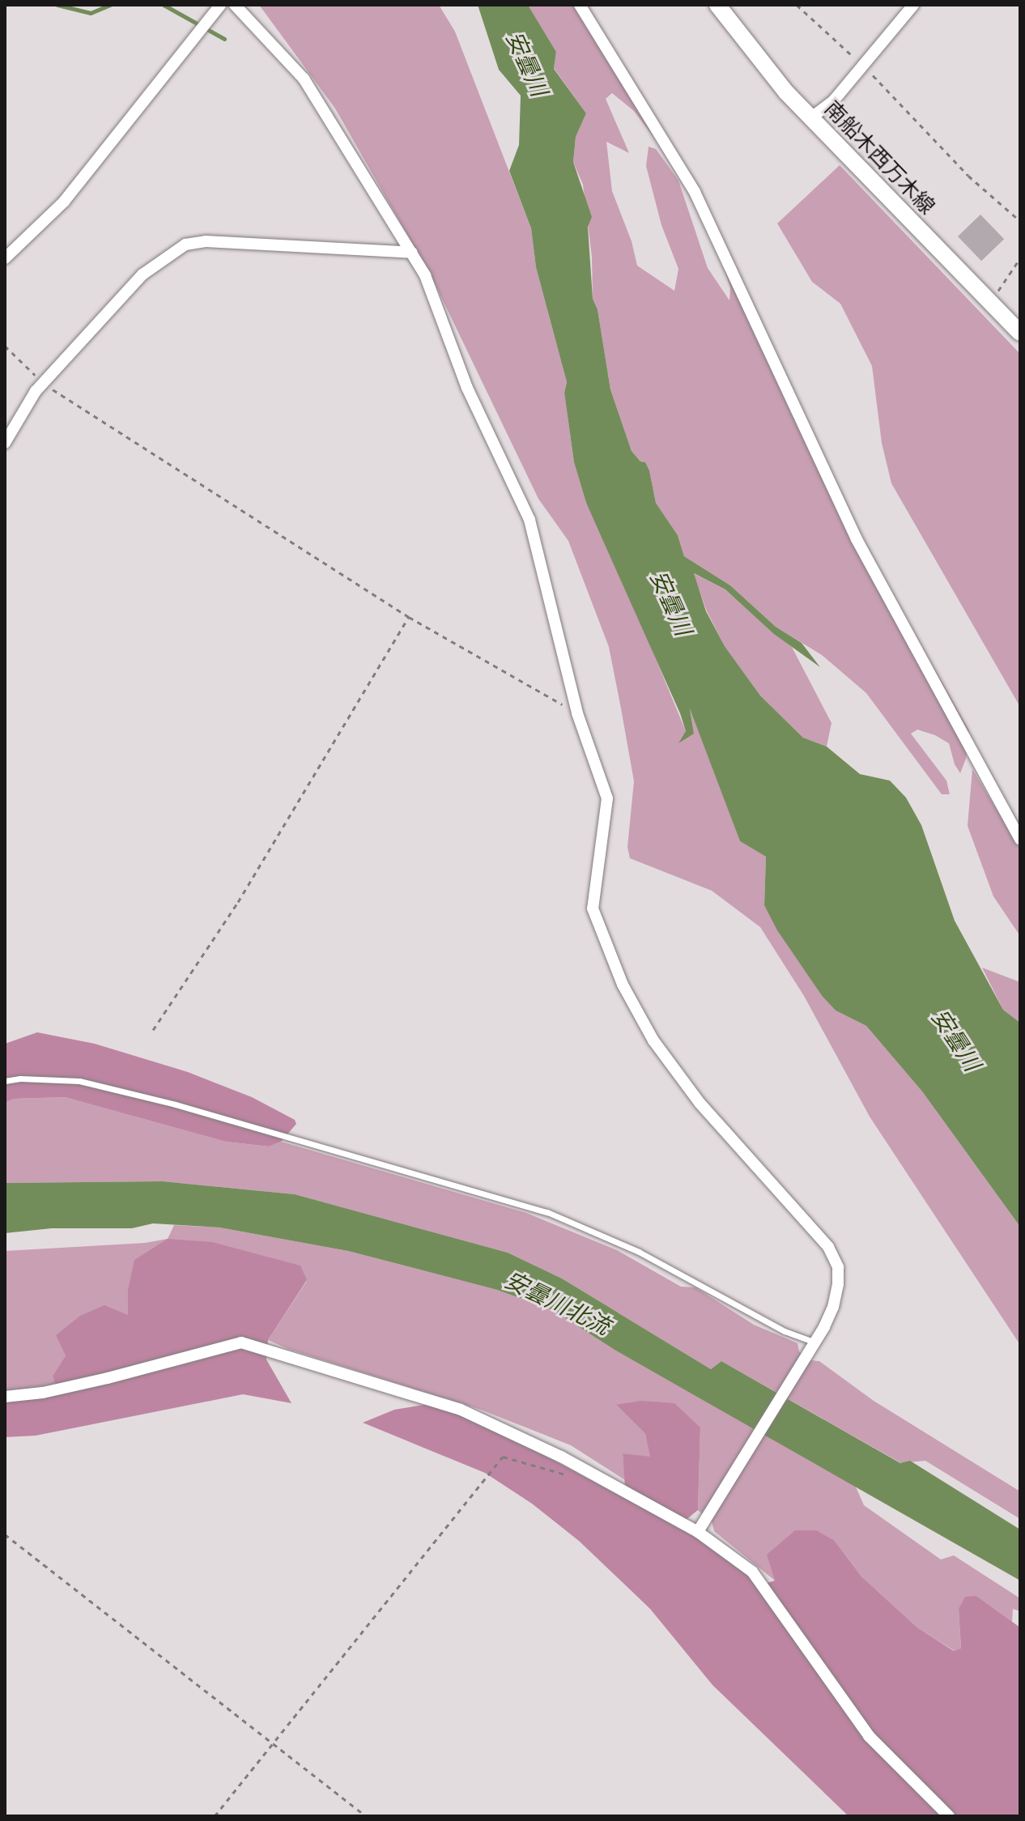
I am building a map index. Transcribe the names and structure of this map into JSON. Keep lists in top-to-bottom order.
{
  "streets": {
    "main road": ["南船木西万木線"]
  },
  "water": ["安曇川", "安曇川北流"]
}
